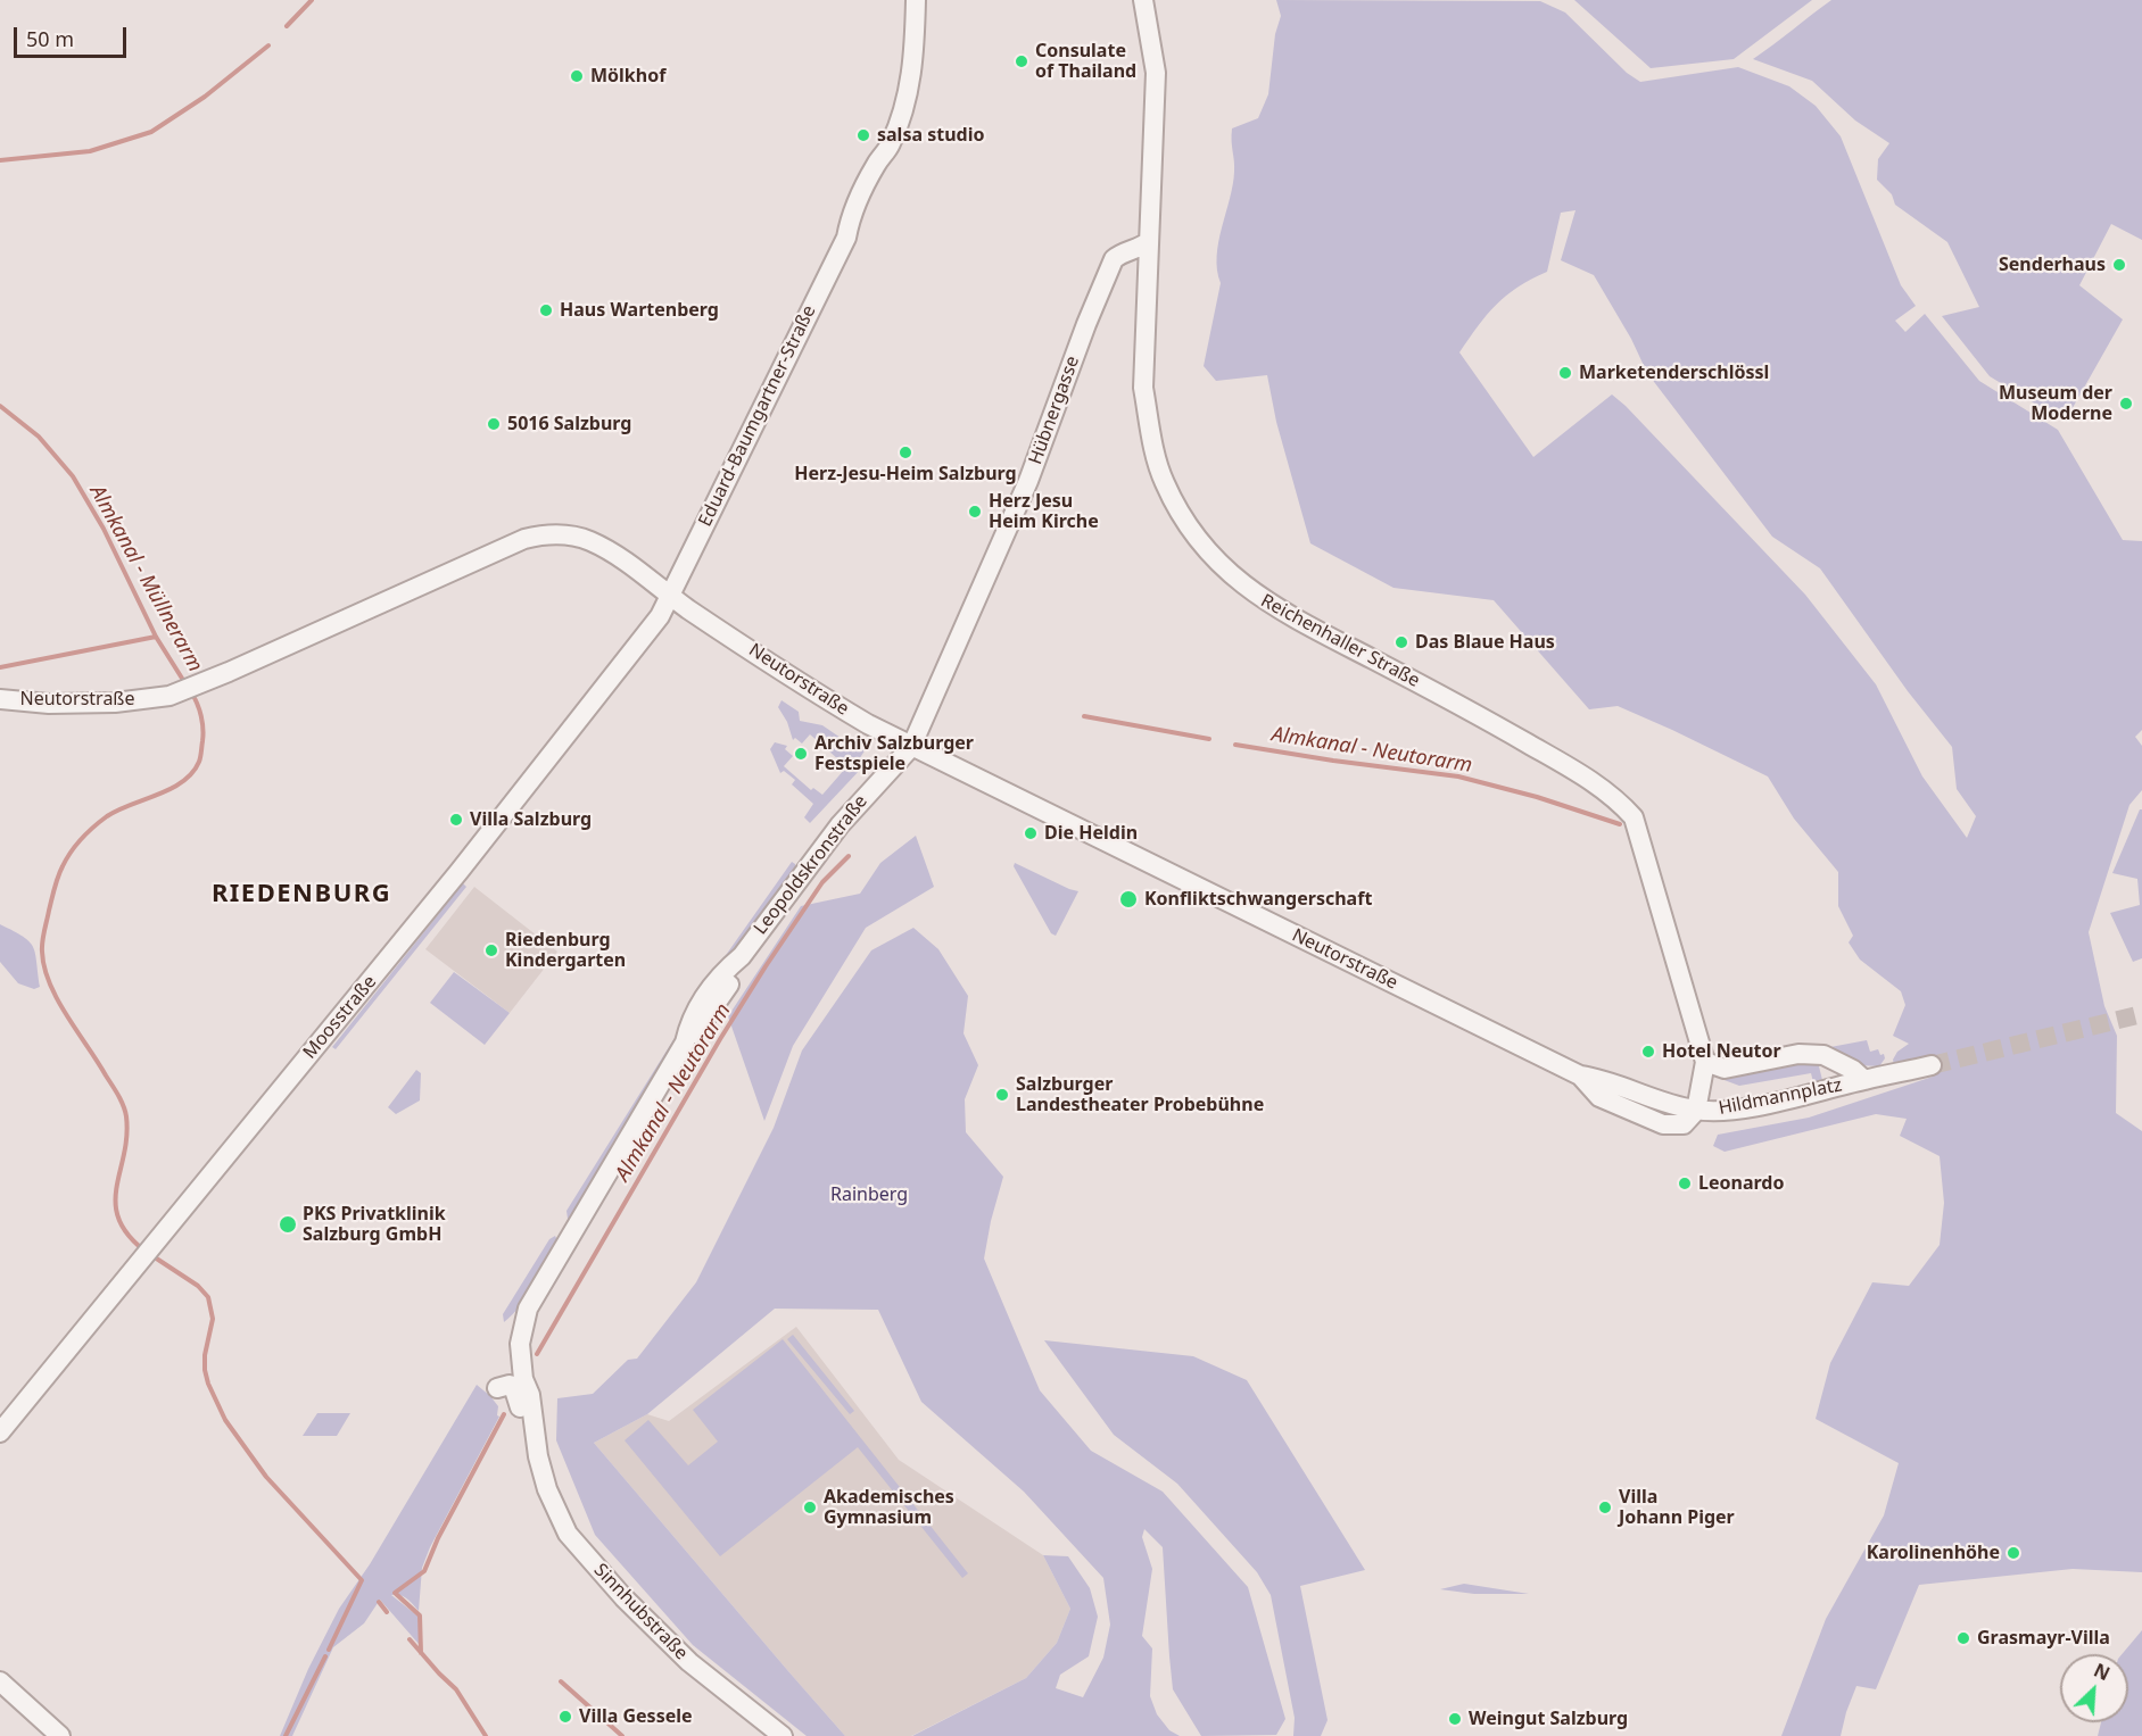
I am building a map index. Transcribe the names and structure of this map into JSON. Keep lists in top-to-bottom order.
{
  "streets": {
    "street": [
      "Hübnergasse",
      "Eduard-Baumgartner-Straße",
      "Reichenhaller Straße",
      "Neutorstraße",
      "Leopoldskronstraße",
      "Moosstraße",
      "Hildmannplatz",
      "Sinnhubstraße"
    ]
  },
  "crossings": [
    ["Hübnergasse", "Reichenhaller Straße"],
    ["Hübnergasse", "Neutorstraße"],
    ["Hübnergasse", "Leopoldskronstraße"],
    ["Eduard-Baumgartner-Straße", "Neutorstraße"],
    ["Eduard-Baumgartner-Straße", "Moosstraße"],
    ["Reichenhaller Straße", "Neutorstraße"],
    ["Reichenhaller Straße", "Hildmannplatz"],
    ["Neutorstraße", "Leopoldskronstraße"],
    ["Neutorstraße", "Moosstraße"],
    ["Neutorstraße", "Hildmannplatz"],
    ["Leopoldskronstraße", "Sinnhubstraße"]
  ],
  "districts": ["RIEDENBURG"],
  "water": ["Almkanal - Müllnerarm", "Almkanal - Neutorarm"],
  "parks": ["Rainberg"],
  "places": [
    "Consulate of Thailand",
    "Mölkhof",
    "salsa studio",
    "Senderhaus",
    "Haus Wartenberg",
    "Marketenderschlössl",
    "Museum der Moderne",
    "5016 Salzburg",
    "Herz-Jesu-Heim Salzburg",
    "Herz Jesu Heim Kirche",
    "Das Blaue Haus",
    "Archiv Salzburger Festspiele",
    "Villa Salzburg",
    "Die Heldin",
    "Konfliktschwangerschaft",
    "Riedenburg Kindergarten",
    "Hotel Neutor",
    "Salzburger Landestheater Probebühne",
    "Leonardo",
    "PKS Privatklinik Salzburg GmbH",
    "Akademisches Gymnasium",
    "Villa Johann Piger",
    "Karolinenhöhe",
    "Grasmayr-Villa",
    "Villa Gessele",
    "Weingut Salzburg"
  ],
  "scale_bar": "50 m",
  "north": "top right"
}
